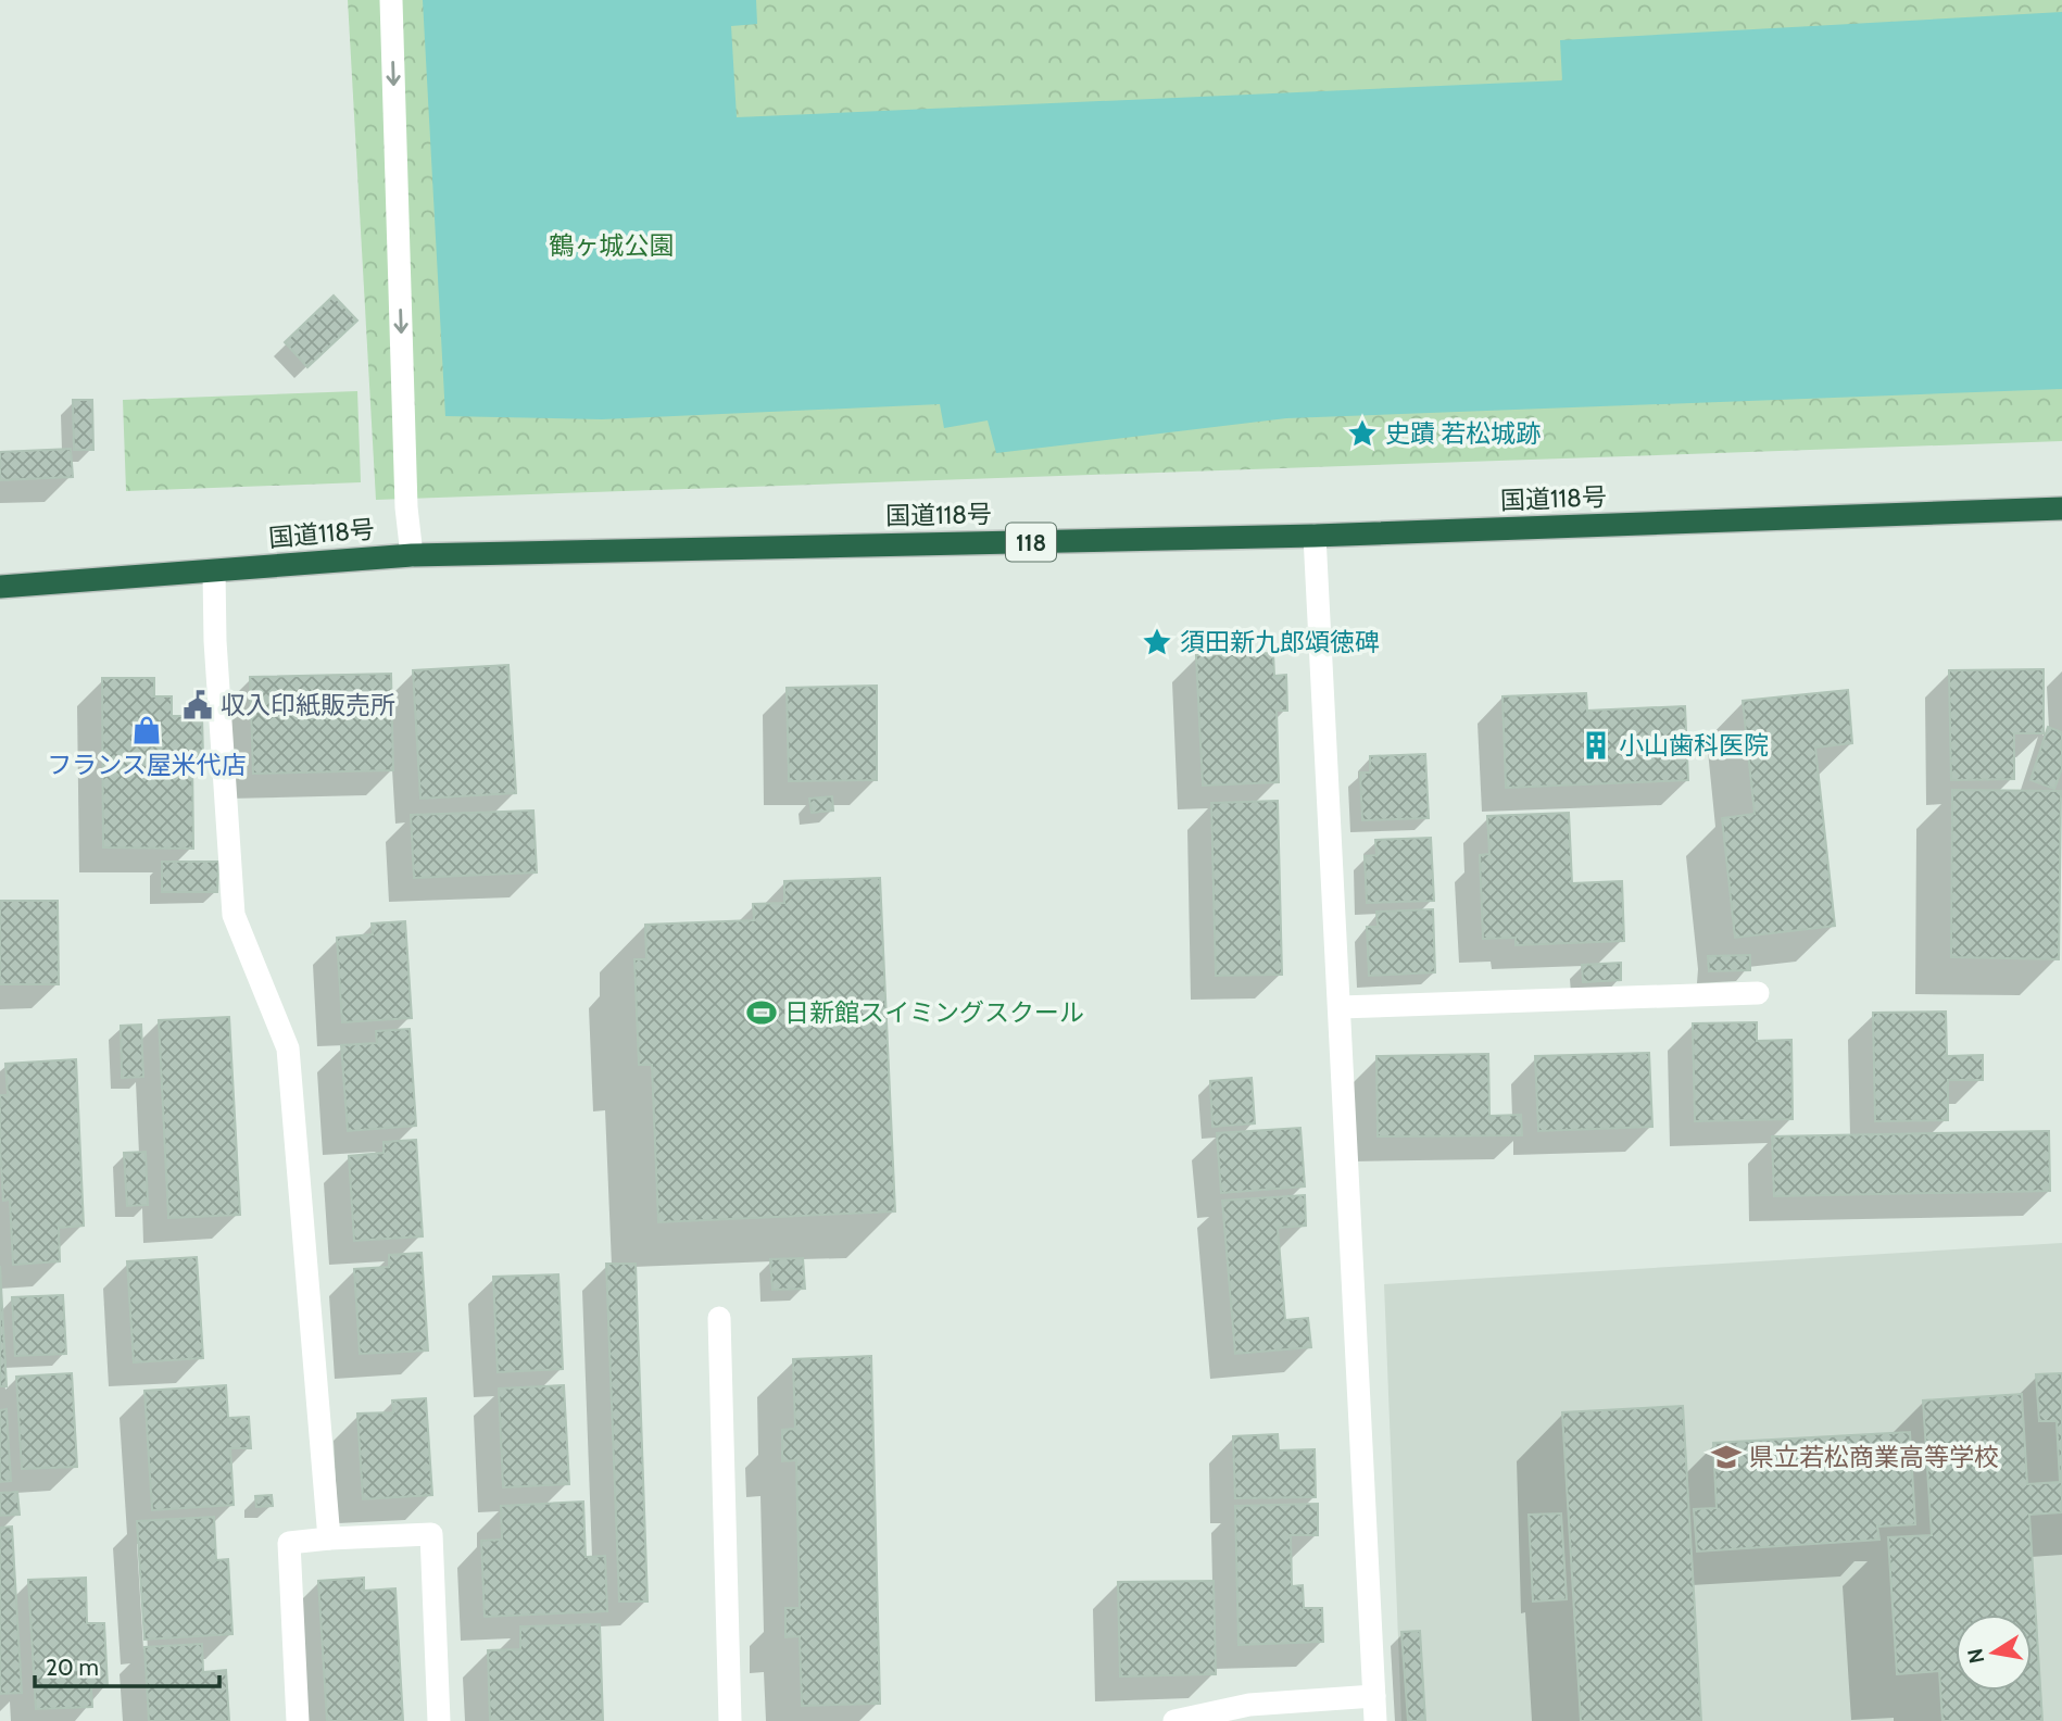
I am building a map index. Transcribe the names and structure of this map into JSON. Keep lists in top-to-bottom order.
{
  "streets": {
    "highway": ["国道118号", "118"]
  },
  "parks": ["鶴ヶ城公園"],
  "places": {
    "place": ["史蹟 若松城跡", "須田新九郎頌徳碑"],
    "public building": ["収入印紙販売所"],
    "shop": ["フランス屋米代店"],
    "building": ["小山歯科医院"],
    "sports": ["日新館スイミングスクール"],
    "school or university": ["県立若松商業高等学校"]
  },
  "scale_bar": "20 m",
  "north": "left"
}
